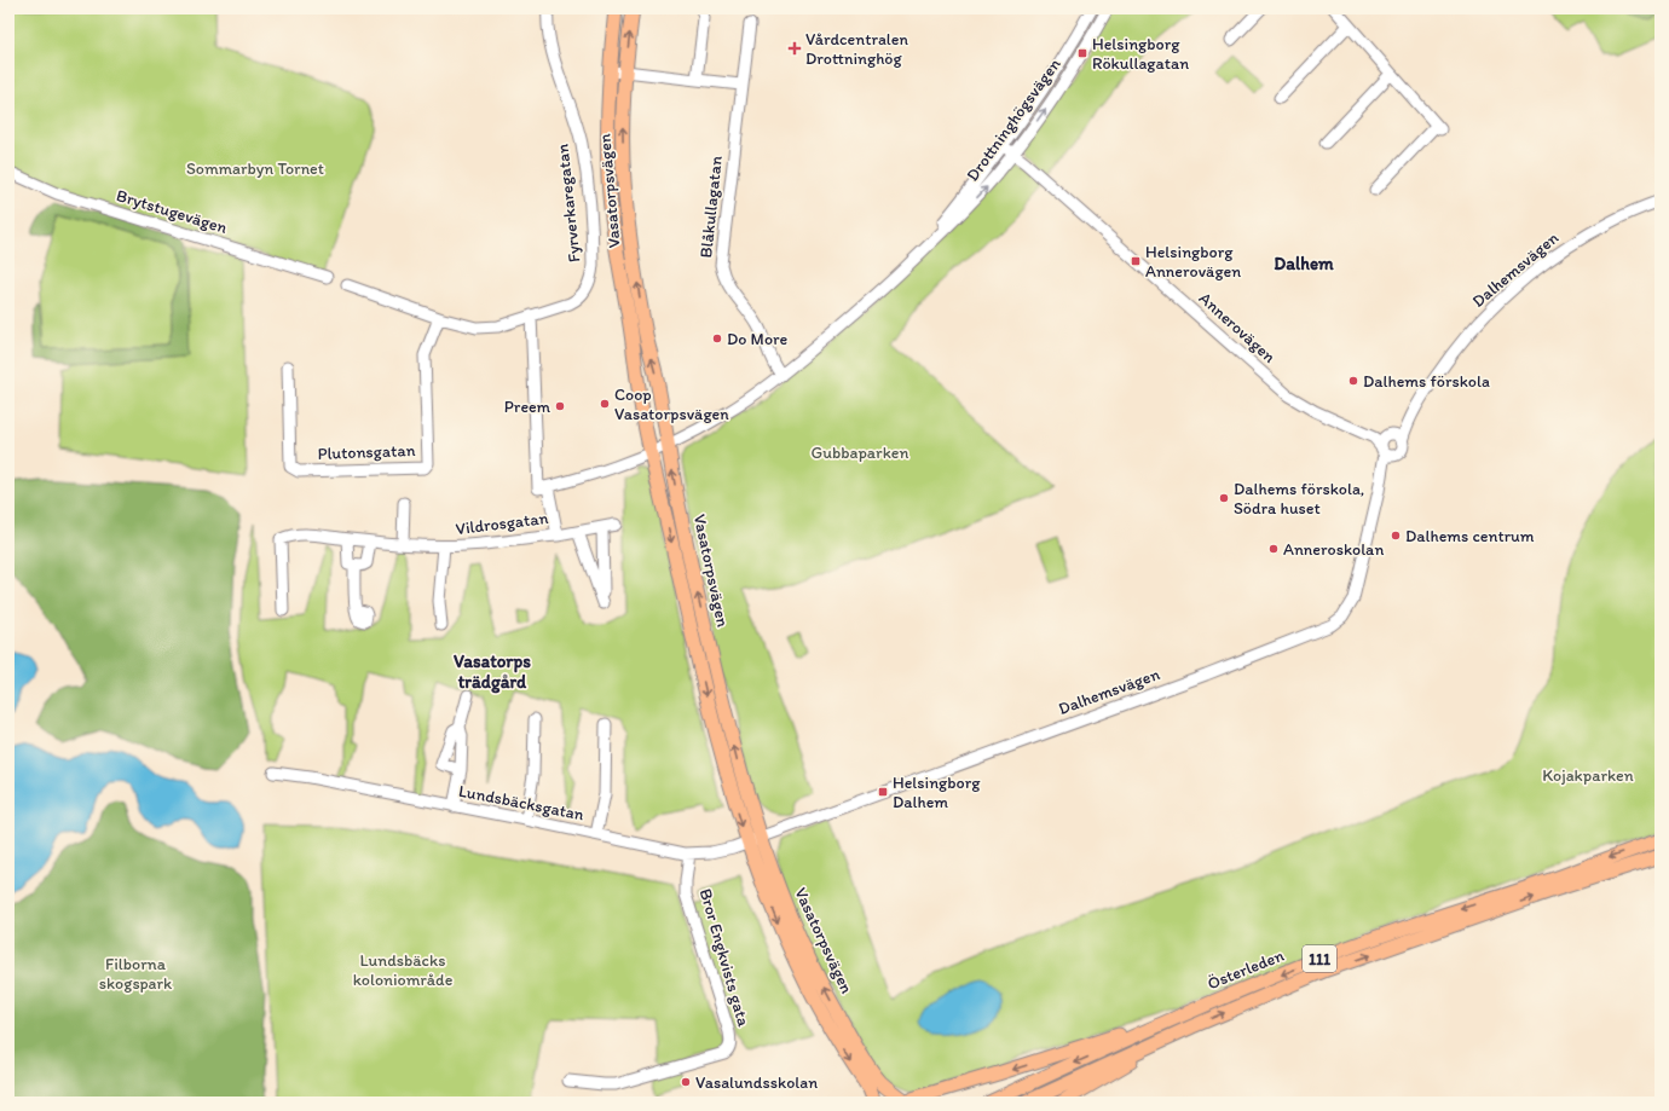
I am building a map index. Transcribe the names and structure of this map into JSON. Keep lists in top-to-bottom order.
{
  "streets": {
    "main road": ["Vasatorpsvägen", "111", "Österleden"],
    "street": [
      "Drottninghögsvägen",
      "Fyrverkaregatan",
      "Blåkullagatan",
      "Brytstugevägen",
      "Dalhemsvägen",
      "Annerovägen",
      "Plutonsgatan",
      "Vildrosgatan",
      "Lundsbäcksgatan",
      "Bror Engkvists gata"
    ]
  },
  "crossings": [
    ["Drottninghögsvägen", "Vasatorpsvägen"],
    ["Drottninghögsvägen", "Blåkullagatan"],
    ["Drottninghögsvägen", "Annerovägen"],
    ["Drottninghögsvägen", "Vildrosgatan"],
    ["Vasatorpsvägen", "Dalhemsvägen"],
    ["Vasatorpsvägen", "Lundsbäcksgatan"],
    ["Fyrverkaregatan", "Plutonsgatan"],
    ["Dalhemsvägen", "Annerovägen"],
    ["Dalhemsvägen", "Lundsbäcksgatan"],
    ["Lundsbäcksgatan", "Bror Engkvists gata"]
  ],
  "districts": ["Dalhem", "Vasatorps trädgård"],
  "parks": [
    "Sommarbyn Tornet",
    "Gubbaparken",
    "Kojakparken",
    "Lundsbäcks koloniområde",
    "Filborna skogspark"
  ],
  "places": {
    "health": ["Vårdcentralen Drottninghög"],
    "transit": ["Helsingborg Rökullagatan", "Helsingborg Annerovägen", "Helsingborg Dalhem"],
    "other": [
      "Do More",
      "Dalhems förskola",
      "Coop Vasatorpsvägen",
      "Preem",
      "Dalhems förskola, Södra huset",
      "Dalhems centrum",
      "Anneroskolan",
      "Vasalundsskolan"
    ]
  }
}
